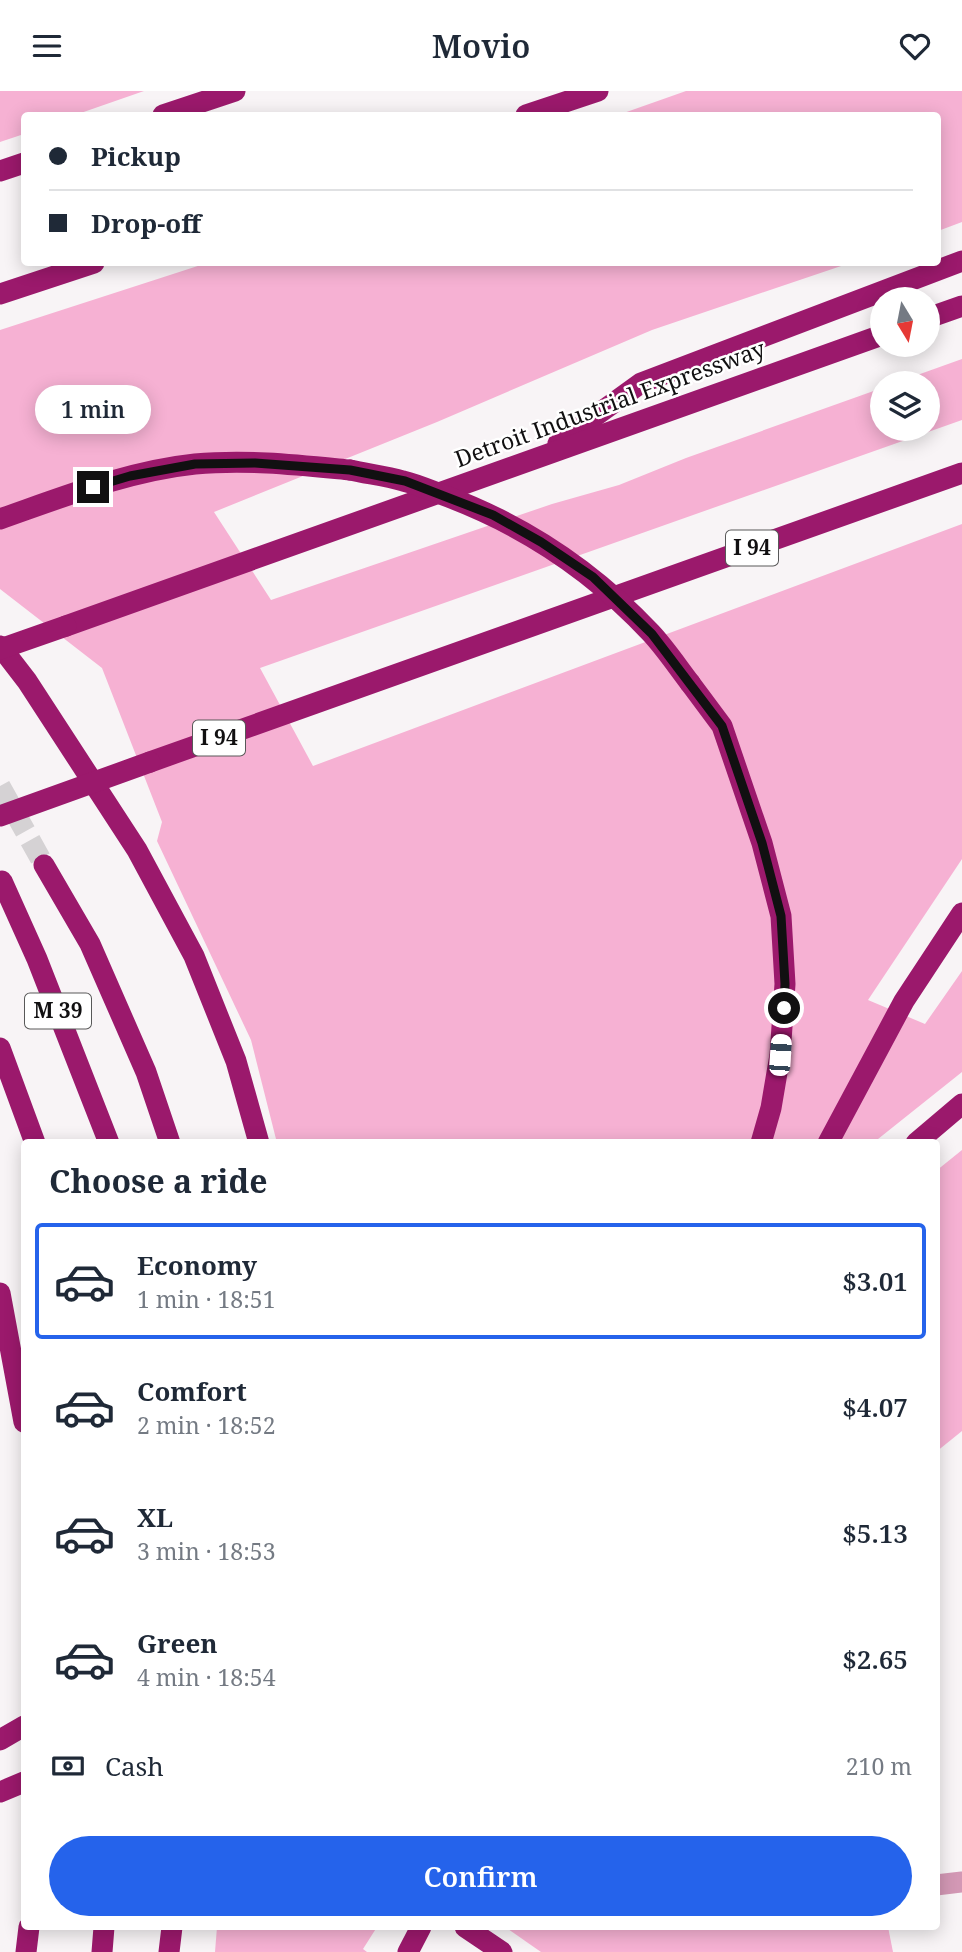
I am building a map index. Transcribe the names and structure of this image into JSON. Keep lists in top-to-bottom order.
{
  "streets": {
    "highway": ["Detroit Industrial Expressway", "I 94", "M 39"]
  },
  "north": "bottom",
  "page": {
    "header": "Movio",
    "banner": ["Pickup", "Drop-off"],
    "bubble": "1 min",
    "heading": "Choose a ride",
    "list": [
      {
        "name": "Economy",
        "note": "1 min · 18:51",
        "value": "$3.01"
      },
      {
        "name": "Comfort",
        "note": "2 min · 18:52",
        "value": "$4.07"
      },
      {
        "name": "XL",
        "note": "3 min · 18:53",
        "value": "$5.13"
      },
      {
        "name": "Green",
        "note": "4 min · 18:54",
        "value": "$2.65"
      }
    ],
    "pay": ["Cash", "210 m"],
    "buttons": "Confirm"
  }
}
